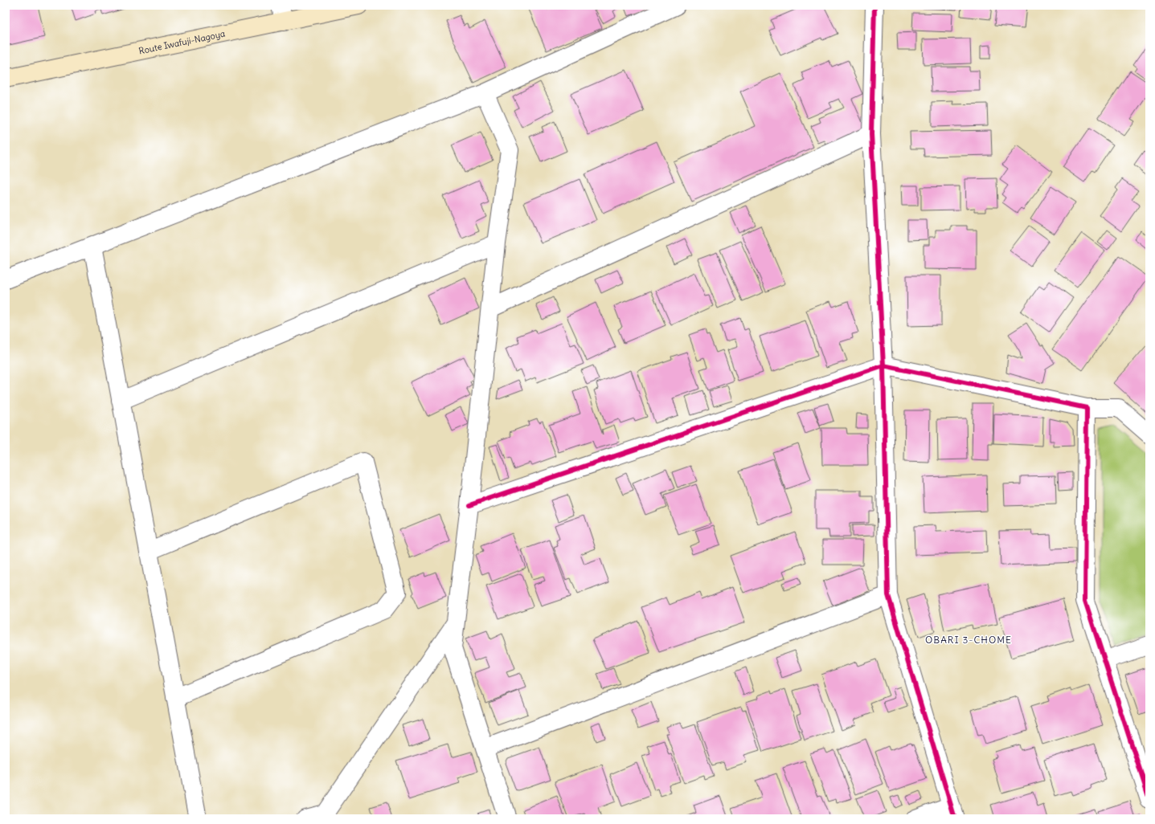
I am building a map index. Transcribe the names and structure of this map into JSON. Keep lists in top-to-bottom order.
{
  "streets": {
    "main road": ["Route Iwafuji-Nagoya"]
  },
  "districts": ["OBARI 3-CHOME"]
}
